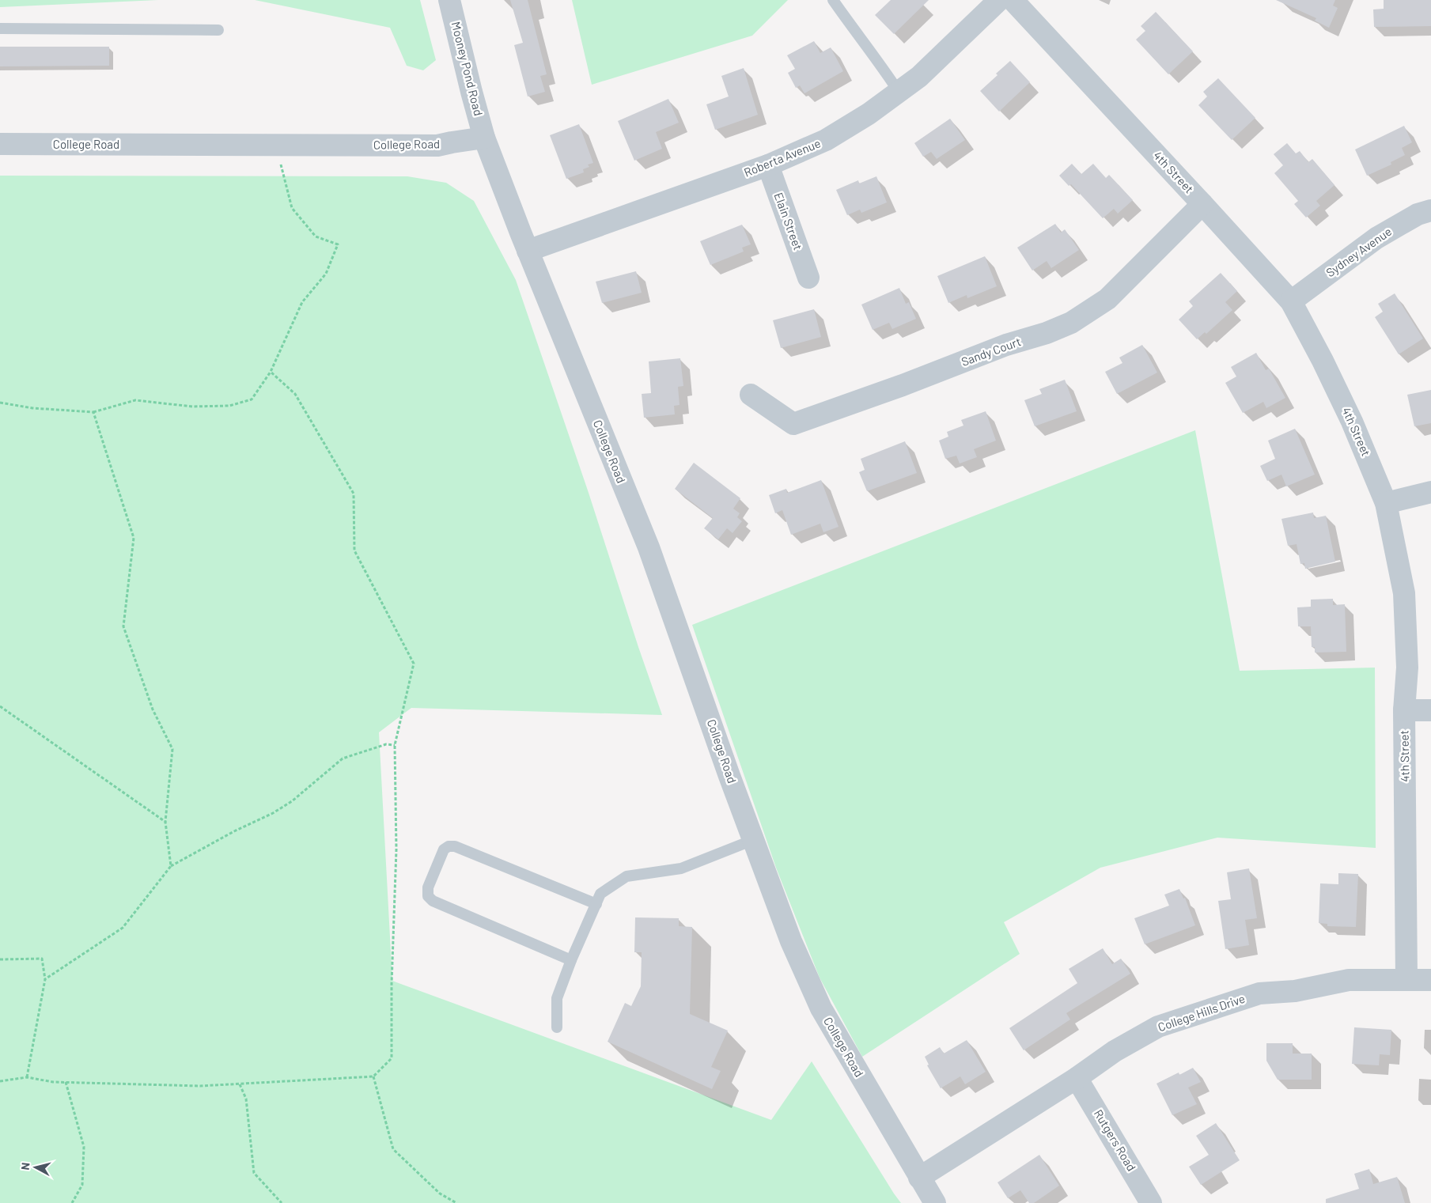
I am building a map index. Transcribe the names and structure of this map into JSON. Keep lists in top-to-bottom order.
{
  "streets": {
    "street": [
      "Mooney Pond Road",
      "College Road",
      "Roberta Avenue",
      "4th Street",
      "Elain Street",
      "Sydney Avenue",
      "Sandy Court",
      "College Hills Drive",
      "Rutgers Road"
    ]
  },
  "crossings": [
    ["Mooney Pond Road", "College Road"],
    ["College Road", "Roberta Avenue"],
    ["College Road", "College Hills Drive"],
    ["Roberta Avenue", "Elain Street"],
    ["4th Street", "Sydney Avenue"],
    ["4th Street", "Sandy Court"],
    ["4th Street", "College Hills Drive"],
    ["College Hills Drive", "Rutgers Road"]
  ],
  "north": "left"
}
